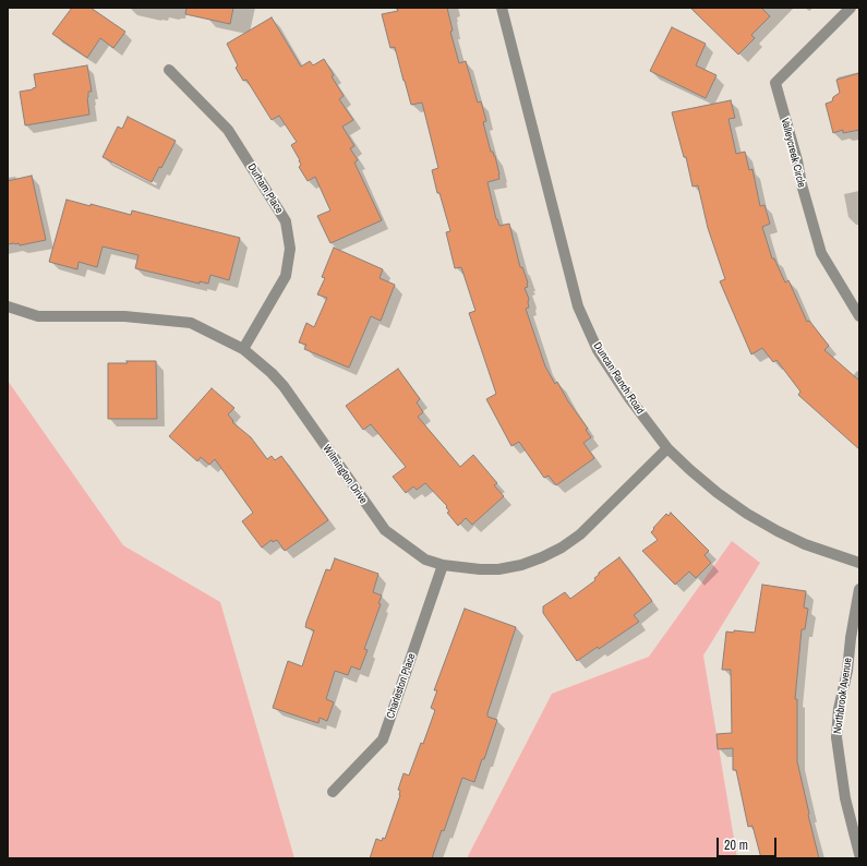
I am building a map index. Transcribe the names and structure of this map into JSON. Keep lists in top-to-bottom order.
{
  "streets": {
    "street": [
      "Valleycreek Circle",
      "Durham Place",
      "Duncan Ranch Road",
      "Wilmington Drive",
      "Charleston Place",
      "Northbrook Avenue"
    ]
  },
  "crossings": [
    ["Durham Place", "Wilmington Drive"],
    ["Duncan Ranch Road", "Wilmington Drive"],
    ["Wilmington Drive", "Charleston Place"]
  ],
  "scale_bar": "20 m"
}
